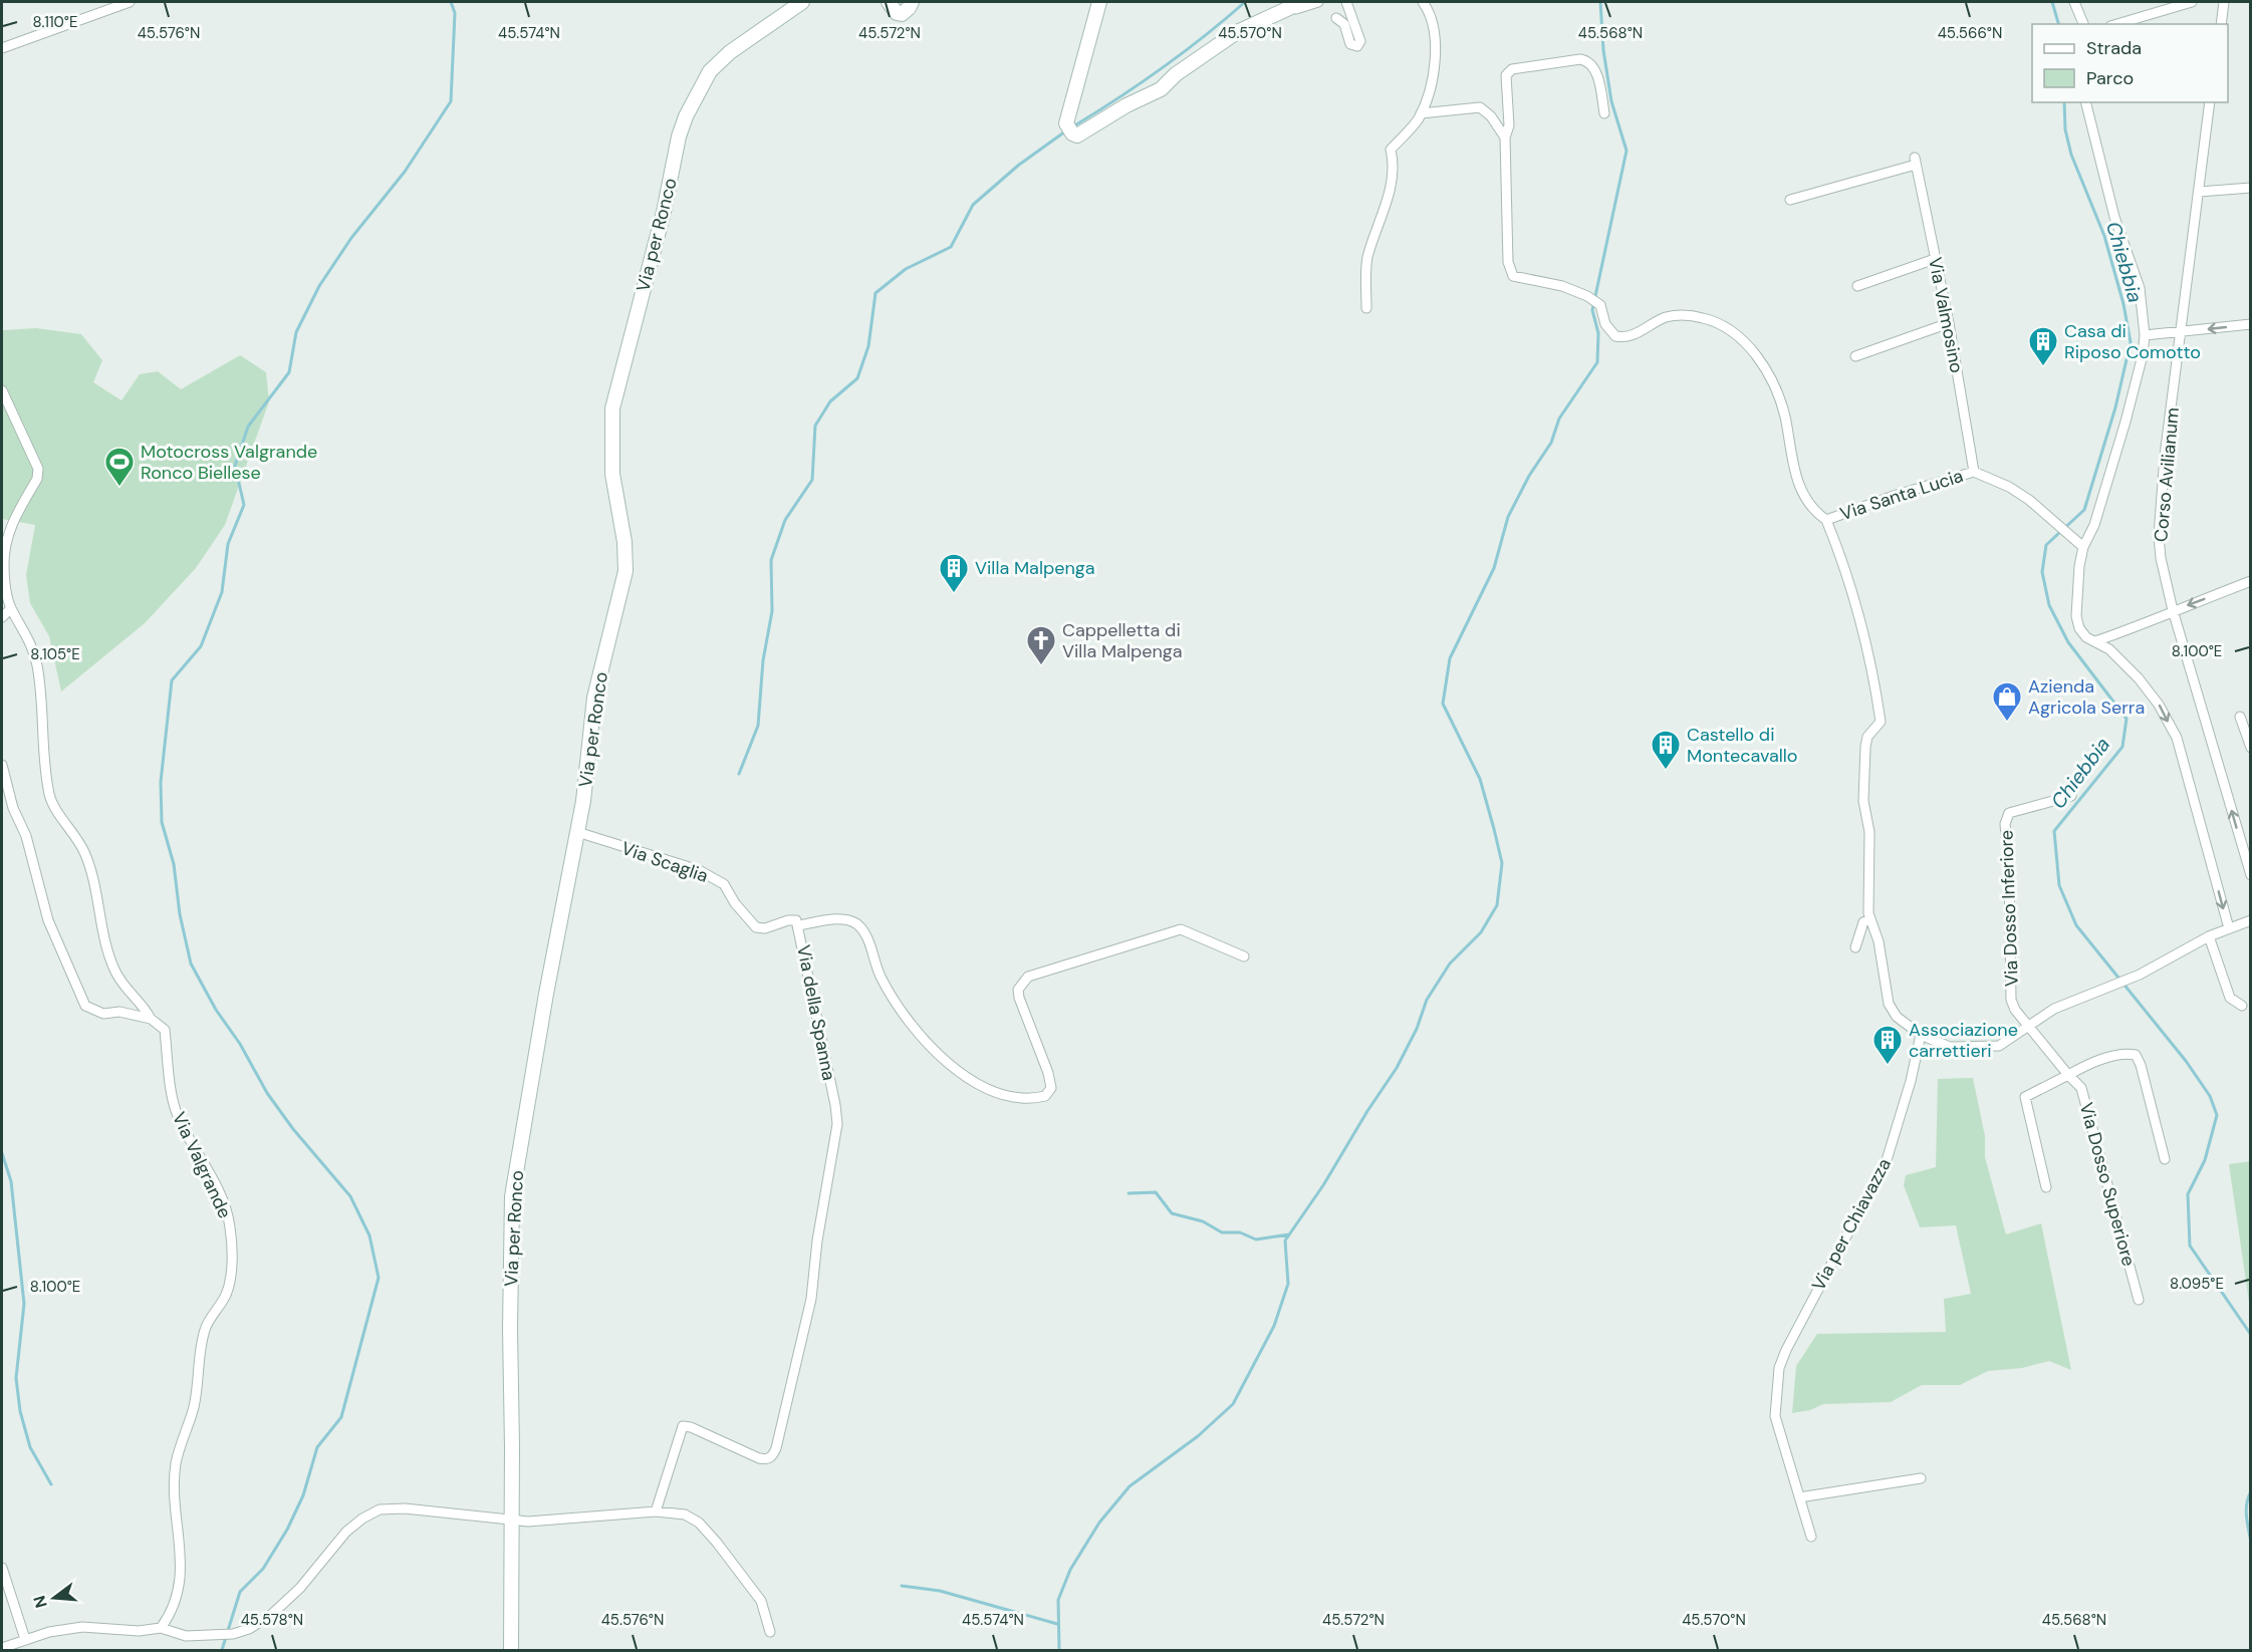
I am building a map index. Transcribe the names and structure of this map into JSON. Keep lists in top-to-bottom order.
{
  "streets": {
    "street": [
      "Via per Ronco",
      "Via Valmosino",
      "Corso Avilianum",
      "Via Santa Lucia",
      "Via Scaglia",
      "Via Dosso Inferiore",
      "Via della Spanna",
      "Via Valgrande",
      "Via Dosso Superiore",
      "Via per Chiavazza"
    ]
  },
  "crossings": [
    ["Via per Ronco", "Via Scaglia"],
    ["Via Valmosino", "Via Santa Lucia"],
    ["Via Scaglia", "Via della Spanna"],
    ["Via Dosso Inferiore", "Via Dosso Superiore"]
  ],
  "water": ["Chiebbia"],
  "places": {
    "building": [
      "Casa di Riposo Comotto",
      "Villa Malpenga",
      "Castello di Montecavallo",
      "Associazione carrettieri"
    ],
    "sports": ["Motocross Valgrande Ronco Biellese"],
    "church": ["Cappelletta di Villa Malpenga"],
    "shop": ["Azienda Agricola Serra"]
  },
  "legend": ["Strada", "Parco"],
  "north": "left",
  "coordinates": [
    "8.110°E",
    "45.576°N",
    "45.574°N",
    "45.572°N",
    "45.570°N",
    "45.568°N",
    "45.566°N",
    "8.100°E",
    "8.105°E",
    "8.095°E",
    "45.578°N"
  ]
}
